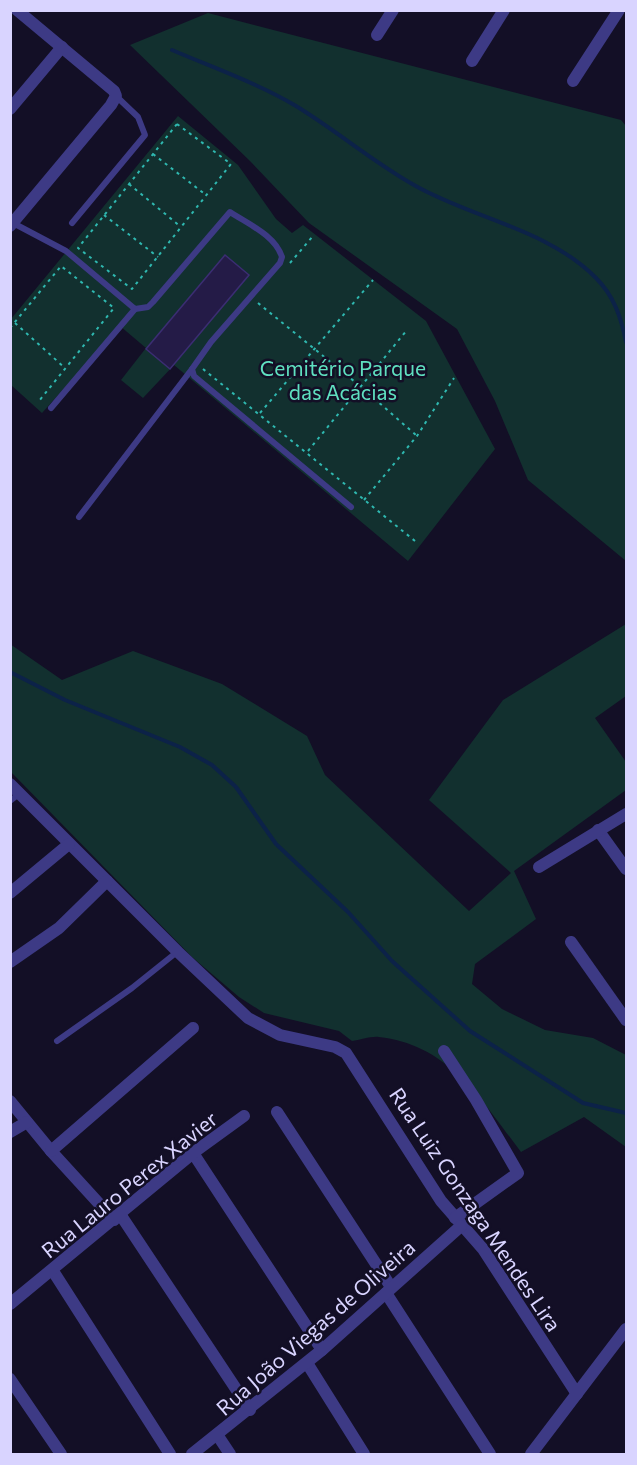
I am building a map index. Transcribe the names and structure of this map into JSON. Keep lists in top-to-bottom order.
{
  "streets": {
    "street": ["Rua Lauro Perex Xavier", "Rua Luiz Gonzaga Mendes Lira", "Rua João Viegas de Oliveira"]
  },
  "crossings": [
    ["Rua Luiz Gonzaga Mendes Lira", "Rua João Viegas de Oliveira"]
  ],
  "parks": ["Cemitério Parque das Acácias"]
}
